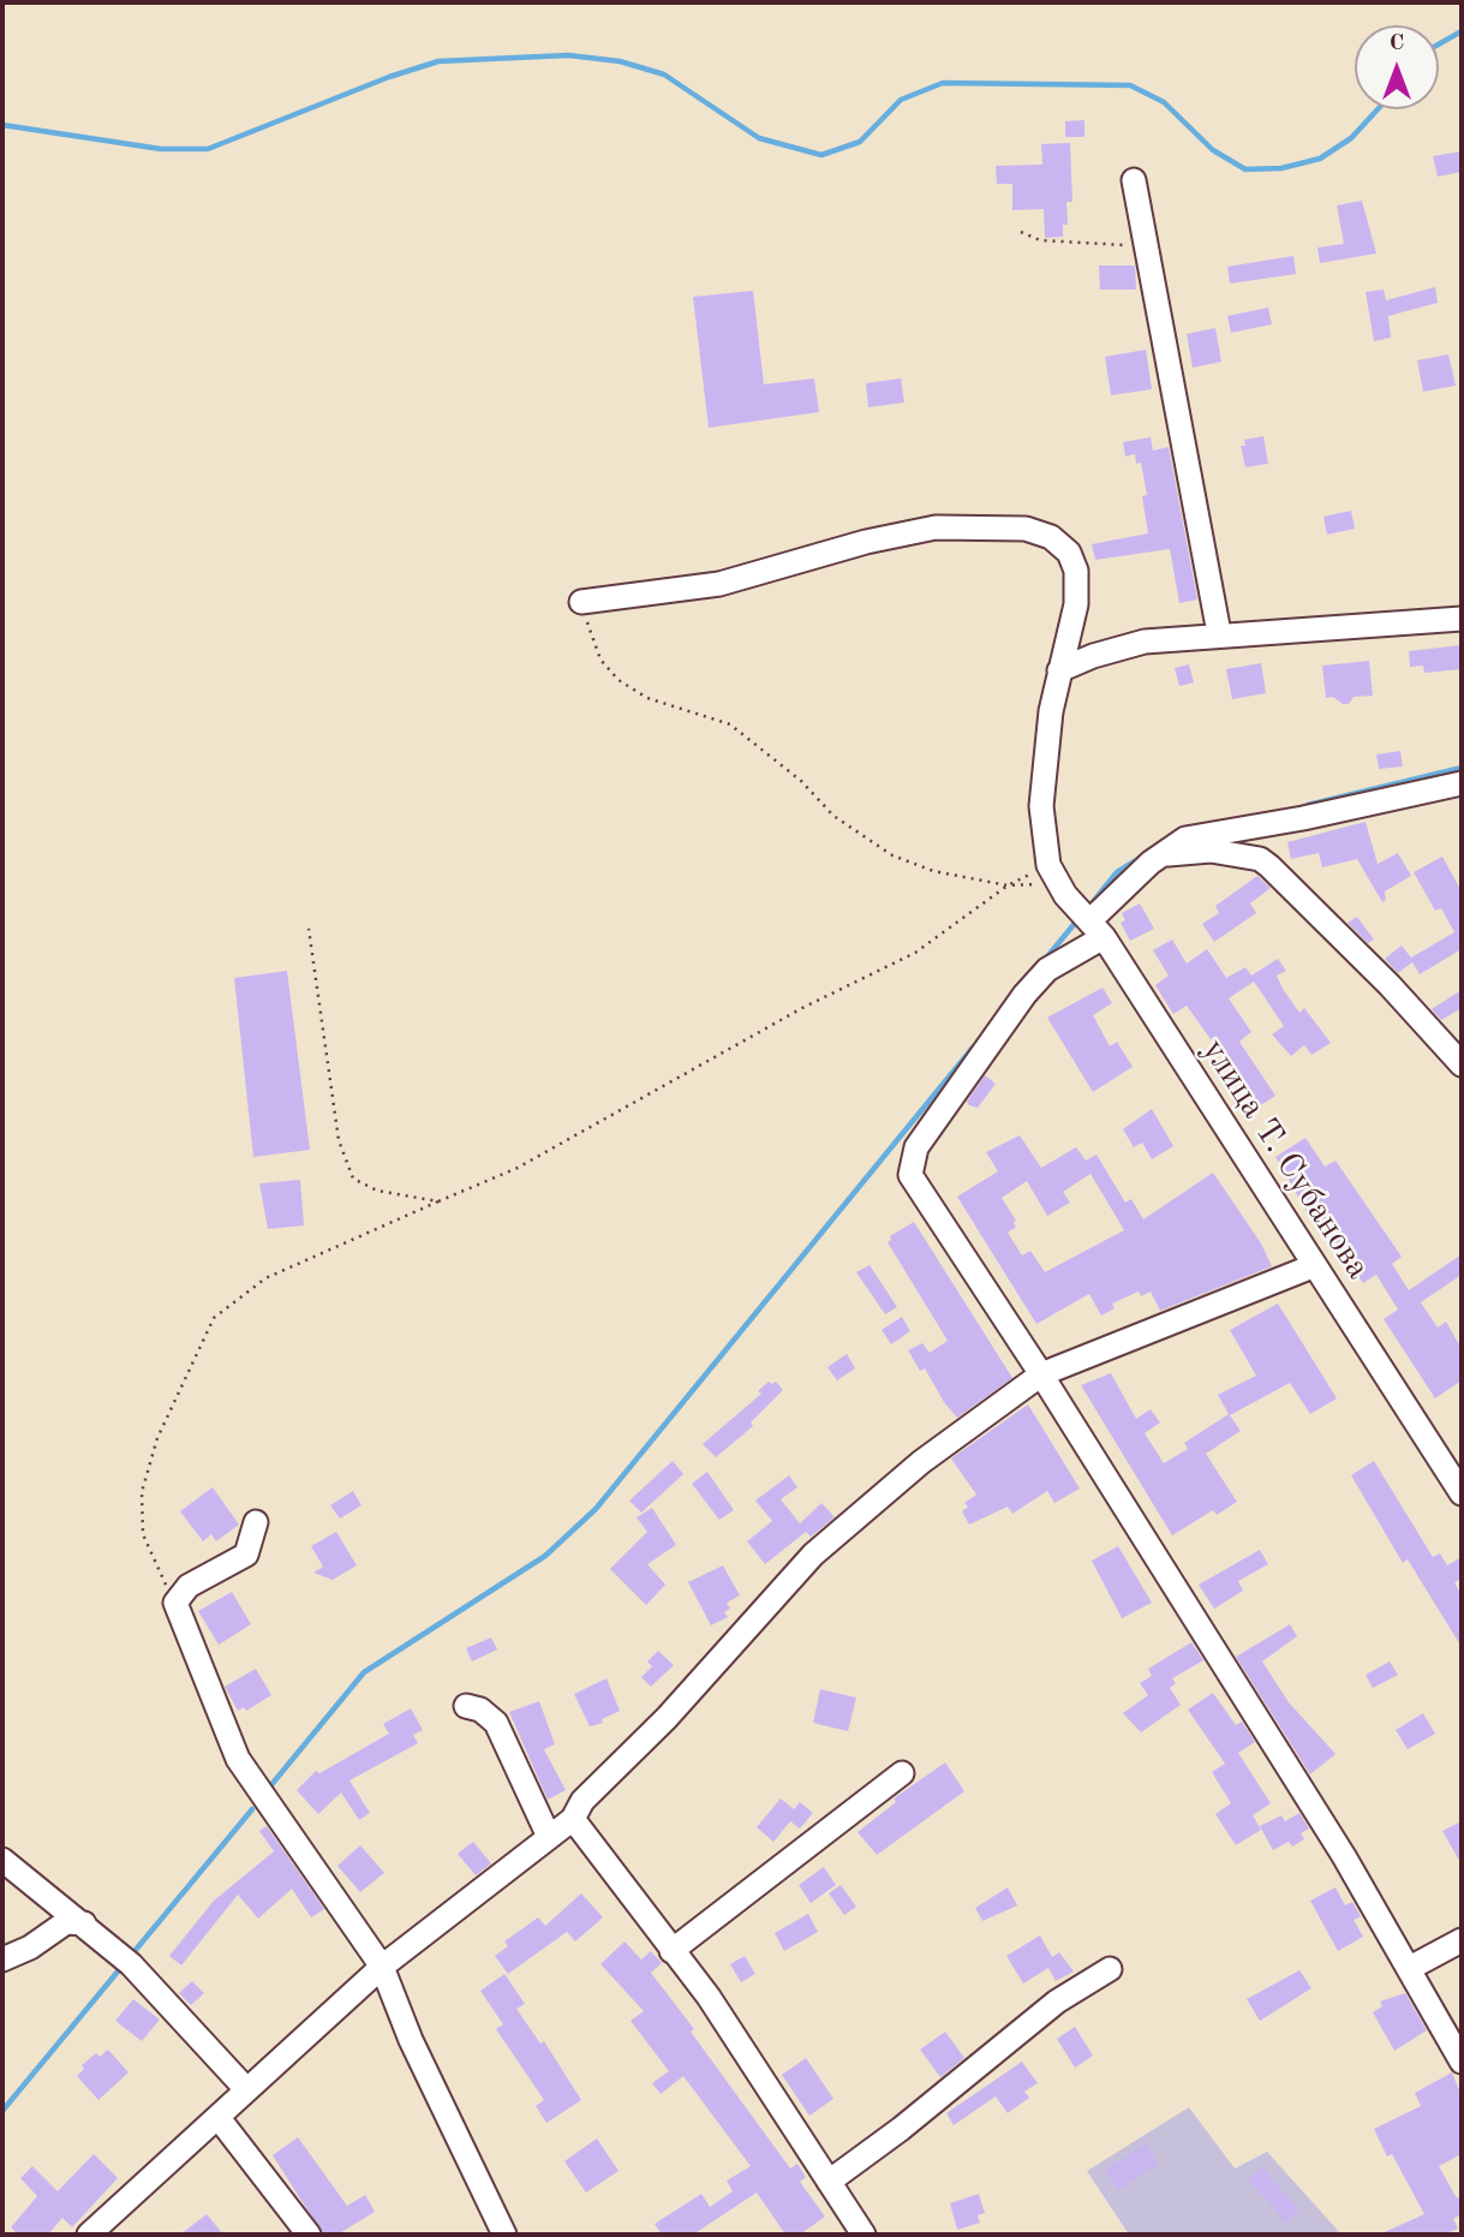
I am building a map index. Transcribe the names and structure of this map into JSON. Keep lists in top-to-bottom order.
{
  "streets": {
    "street": ["улица Т. Субанова"]
  },
  "north": "top"
}
